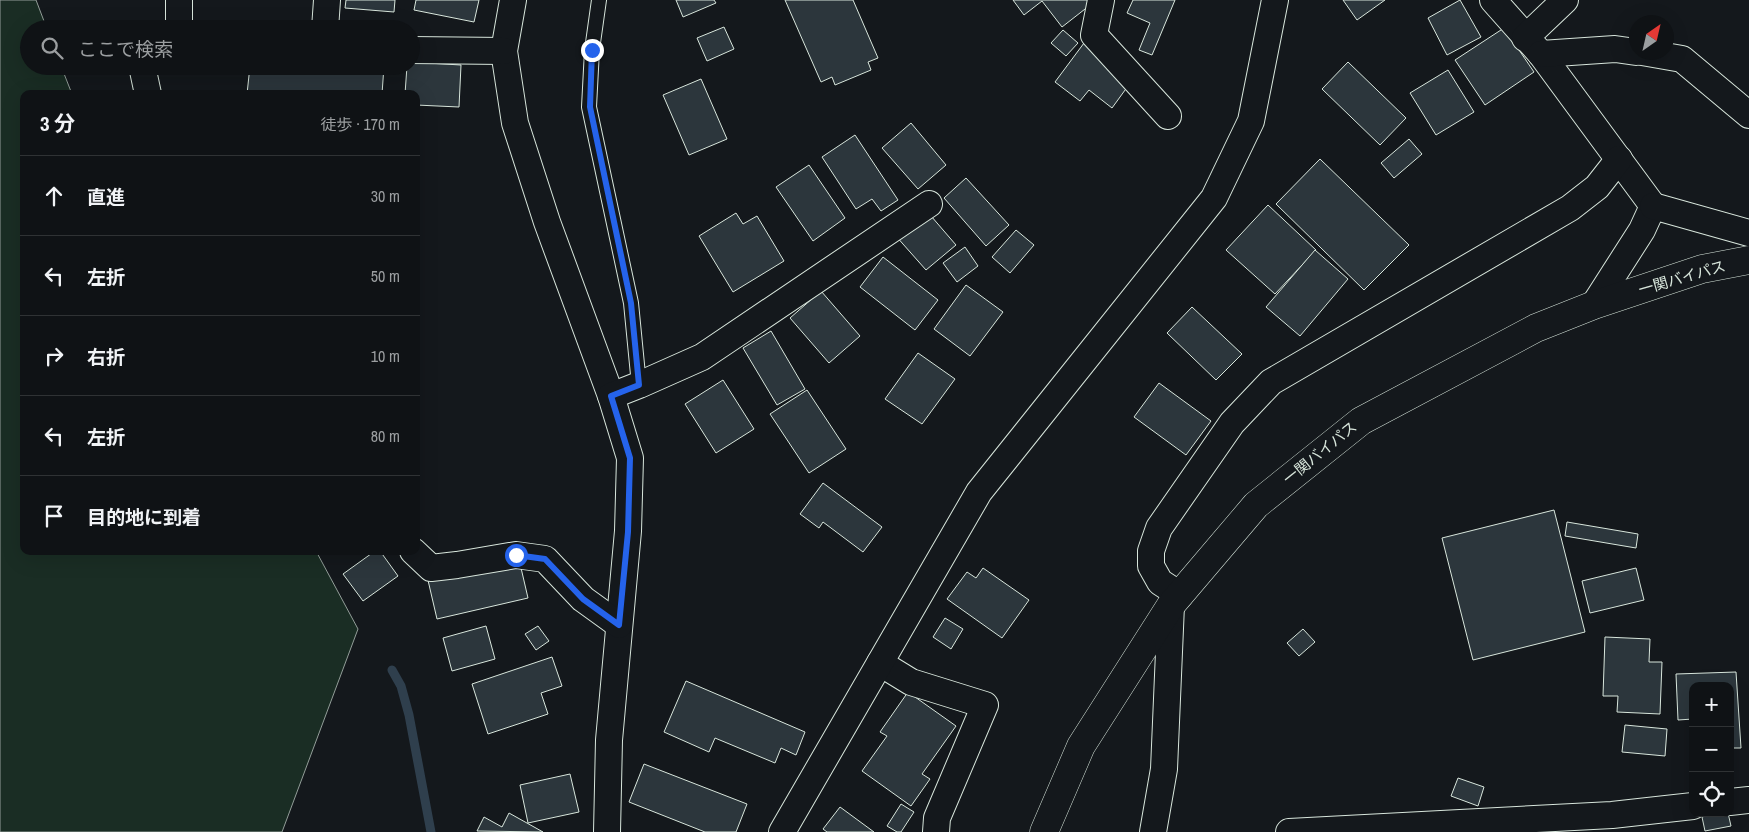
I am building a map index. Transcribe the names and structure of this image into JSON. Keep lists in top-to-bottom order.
{
  "streets": {
    "highway": ["一関バイパス"]
  },
  "north": "top right",
  "page": {
    "search": "ここで検索",
    "heading": ["3 分", "徒歩 · 170 m"],
    "list": [
      ["直進", "30 m"],
      ["左折", "50 m"],
      ["右折", "10 m"],
      ["左折", "80 m"],
      "目的地に到着"
    ],
    "map_buttons": ["+", "−"]
  }
}
